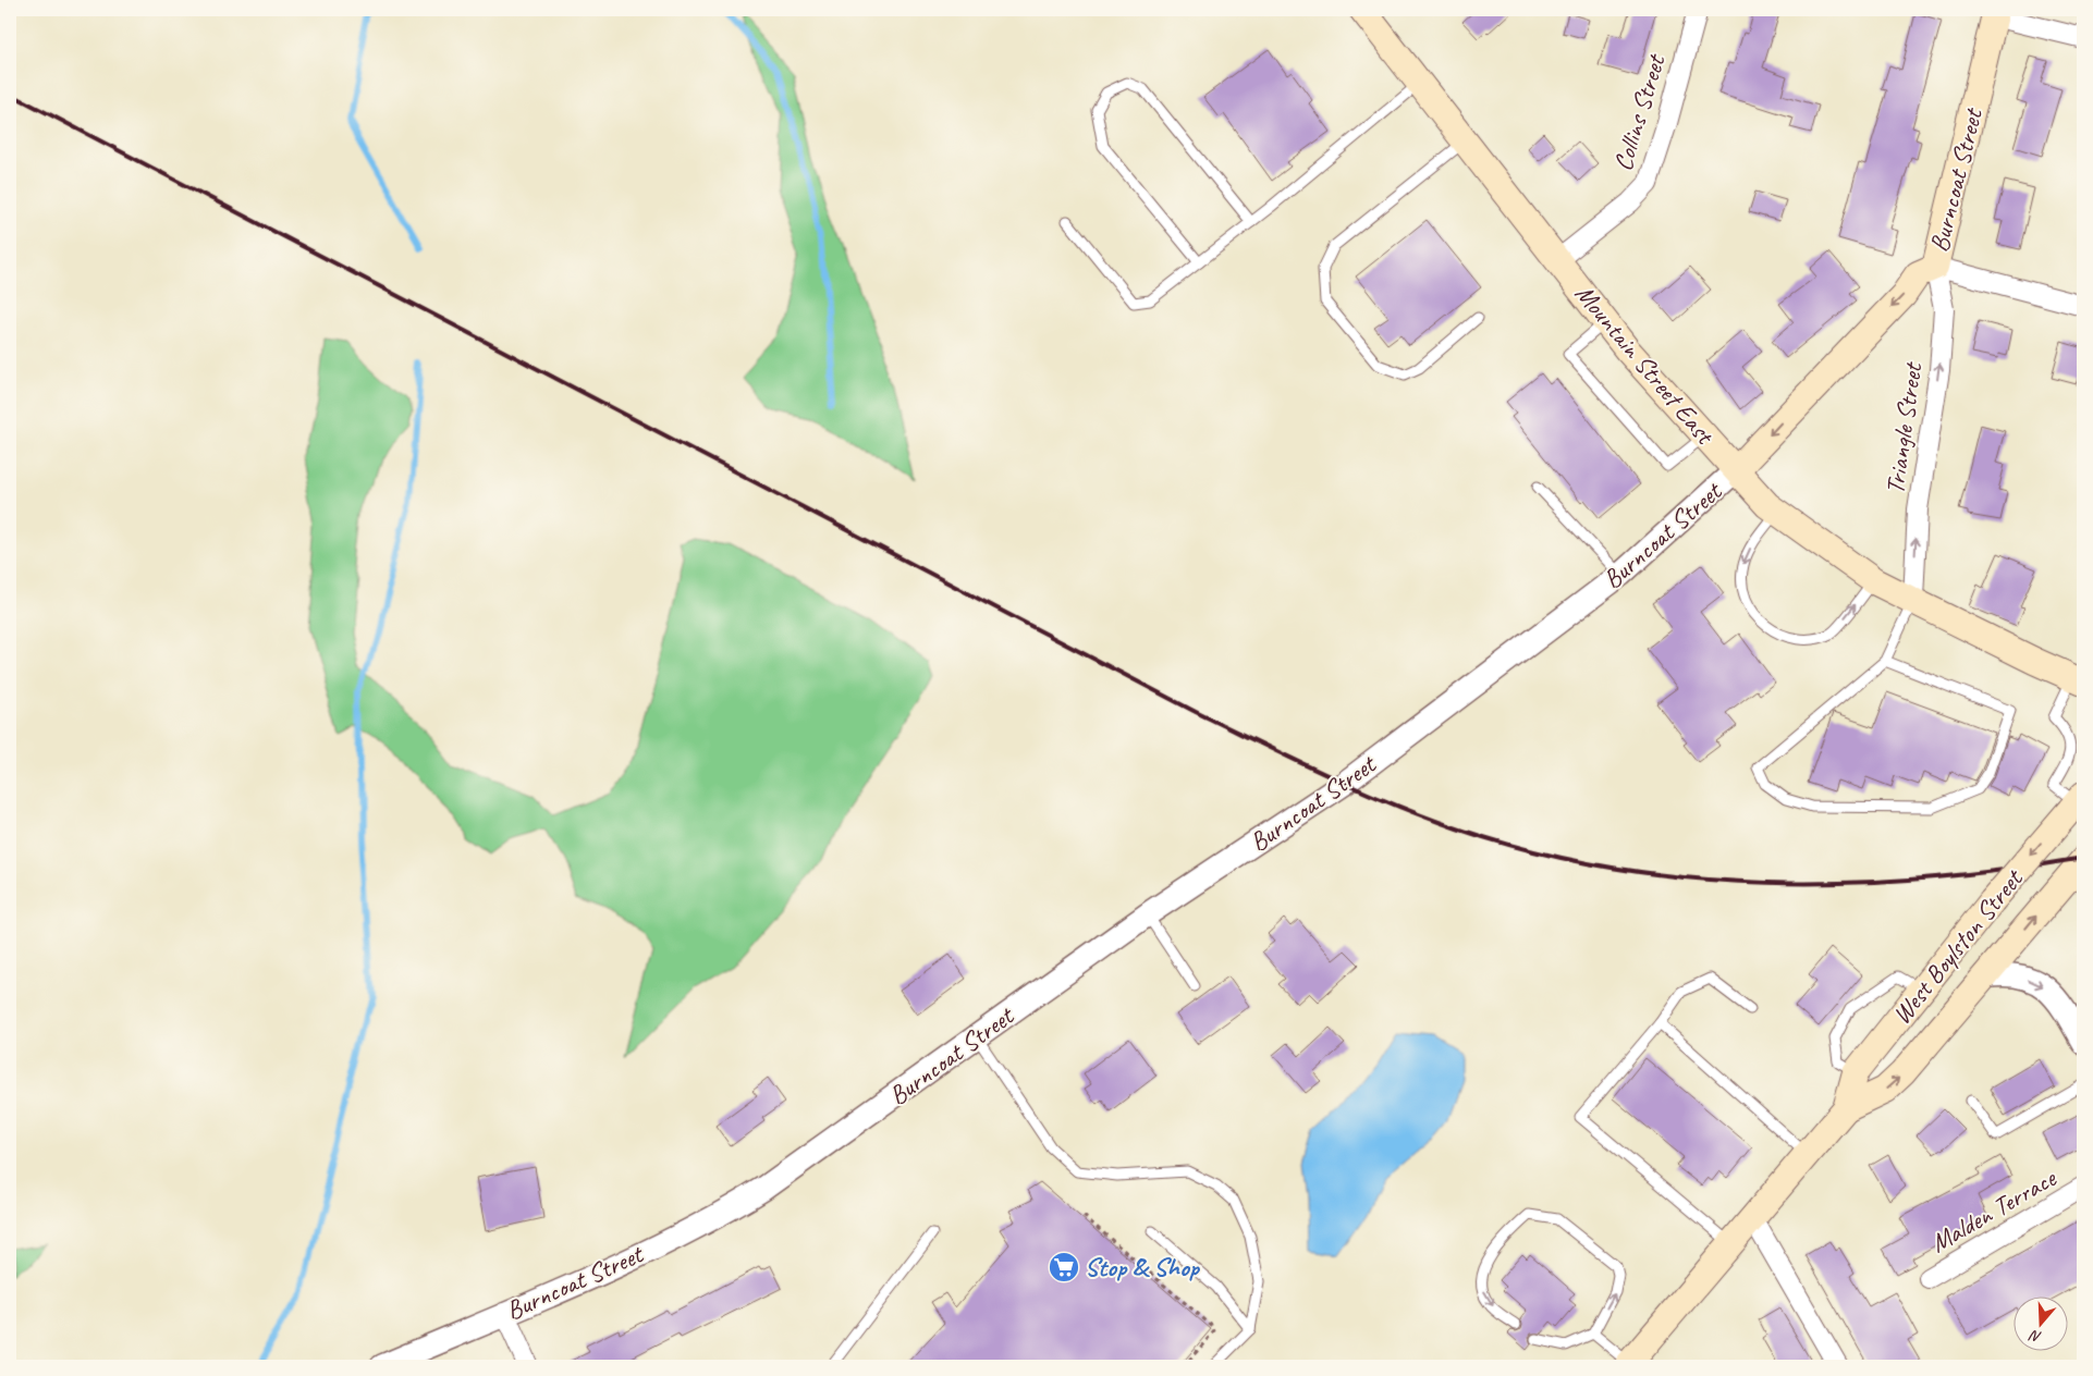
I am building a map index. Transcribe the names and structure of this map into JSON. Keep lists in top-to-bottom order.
{
  "streets": {
    "main road": ["Burncoat Street", "Mountain Street East", "West Boylston Street"],
    "street": ["Collins Street", "Triangle Street", "Malden Terrace"]
  },
  "crossings": [
    ["Collins Street", "Mountain Street East"],
    ["Burncoat Street", "Mountain Street East"],
    ["Burncoat Street", "Triangle Street"],
    ["Mountain Street East", "Triangle Street"]
  ],
  "one_way": ["Triangle Street"],
  "places": {
    "supermarket": ["Stop & Shop"]
  },
  "north": "bottom"
}
